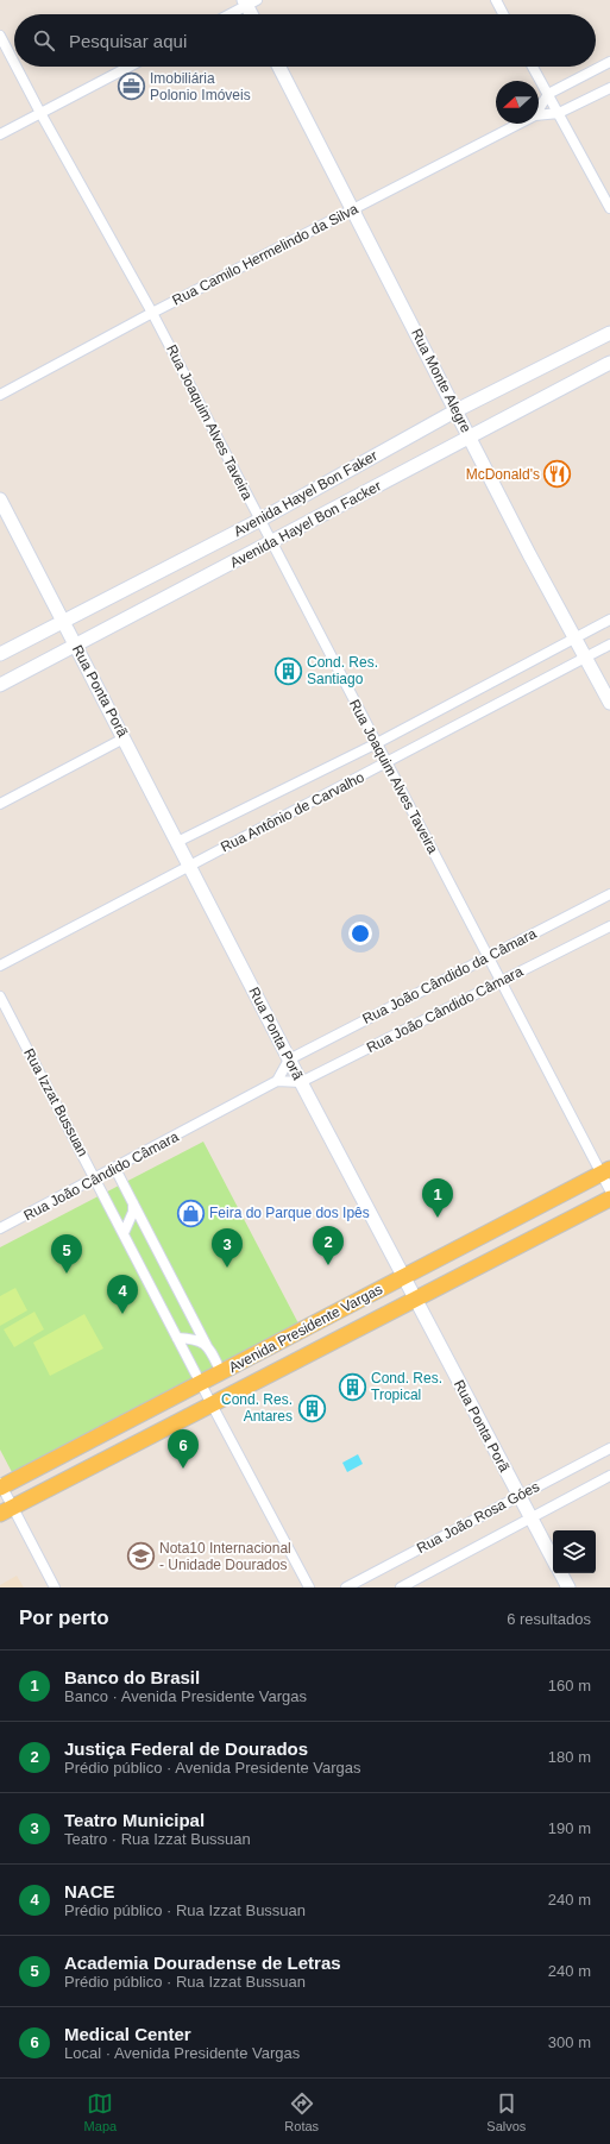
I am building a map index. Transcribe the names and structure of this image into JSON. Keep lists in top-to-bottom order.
{
  "streets": {
    "main road": ["Avenida Presidente Vargas"],
    "street": [
      "Rua Camilo Hermelindo da Silva",
      "Rua Monte Alegre",
      "Rua Joaquim Alves Taveira",
      "Avenida Hayel Bon Faker",
      "Avenida Hayel Bon Facker",
      "Rua Ponta Porã",
      "Rua Antônio de Carvalho",
      "Rua João Cândido da Câmara",
      "Rua João Cândido Câmara",
      "Rua Izzat Bussuan",
      "Rua João Rosa Góes"
    ]
  },
  "crossings": [
    ["Rua Camilo Hermelindo da Silva", "Rua Monte Alegre"],
    ["Rua Camilo Hermelindo da Silva", "Rua Joaquim Alves Taveira"],
    ["Rua Monte Alegre", "Avenida Hayel Bon Faker"],
    ["Rua Monte Alegre", "Avenida Hayel Bon Facker"],
    ["Rua Monte Alegre", "Rua Antônio de Carvalho"],
    ["Rua Joaquim Alves Taveira", "Avenida Hayel Bon Faker"],
    ["Rua Joaquim Alves Taveira", "Avenida Hayel Bon Facker"],
    ["Rua Joaquim Alves Taveira", "Rua Antônio de Carvalho"],
    ["Rua Joaquim Alves Taveira", "Rua João Cândido da Câmara"],
    ["Rua Joaquim Alves Taveira", "Rua João Cândido Câmara"],
    ["Rua Joaquim Alves Taveira", "Avenida Presidente Vargas"],
    ["Avenida Hayel Bon Faker", "Rua Ponta Porã"],
    ["Avenida Hayel Bon Facker", "Rua Ponta Porã"],
    ["Rua Ponta Porã", "Rua Antônio de Carvalho"],
    ["Rua Ponta Porã", "Rua João Cândido da Câmara"],
    ["Rua Ponta Porã", "Rua João Cândido Câmara"],
    ["Rua Ponta Porã", "Avenida Presidente Vargas"],
    ["Rua Ponta Porã", "Rua João Rosa Góes"],
    ["Rua João Cândido Câmara", "Rua Izzat Bussuan"],
    ["Rua Izzat Bussuan", "Avenida Presidente Vargas"]
  ],
  "places": {
    "office": ["Imobiliária Polonio Imóveis"],
    "restaurant": ["McDonald's"],
    "building": ["Cond. Res. Santiago", "Cond. Res. Tropical", "Cond. Res. Antares"],
    "shop": ["Feira do Parque dos Ipês"],
    "school or university": ["Nota10 Internacional - Unidade Dourados"]
  },
  "north": "left",
  "page": {
    "search": "Pesquisar aqui",
    "pins": [
      "1",
      "2",
      "3",
      "5",
      "4",
      "6"
    ],
    "heading": ["Por perto", "6 resultados"],
    "list": [
      {
        "mark": "1",
        "name": "Banco do Brasil",
        "note": "Banco · Avenida Presidente Vargas",
        "value": "160 m"
      },
      {
        "mark": "2",
        "name": "Justiça Federal de Dourados",
        "note": "Prédio público · Avenida Presidente Vargas",
        "value": "180 m"
      },
      {
        "mark": "3",
        "name": "Teatro Municipal",
        "note": "Teatro · Rua Izzat Bussuan",
        "value": "190 m"
      },
      {
        "mark": "4",
        "name": "NACE",
        "note": "Prédio público · Rua Izzat Bussuan",
        "value": "240 m"
      },
      {
        "mark": "5",
        "name": "Academia Douradense de Letras",
        "note": "Prédio público · Rua Izzat Bussuan",
        "value": "240 m"
      },
      {
        "mark": "6",
        "name": "Medical Center",
        "note": "Local · Avenida Presidente Vargas",
        "value": "300 m"
      }
    ],
    "nav": ["Mapa", "Rotas", "Salvos"]
  }
}
